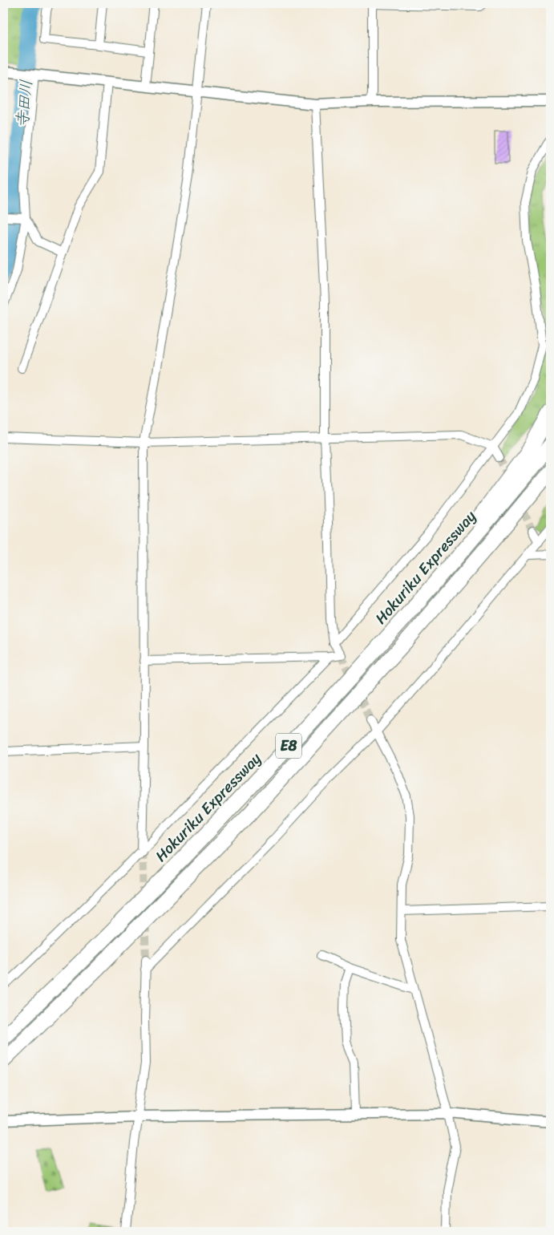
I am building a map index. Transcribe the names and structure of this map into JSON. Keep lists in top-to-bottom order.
{
  "streets": {
    "highway": ["Hokuriku Expressway", "E8"]
  },
  "water": ["寺田川"]
}
